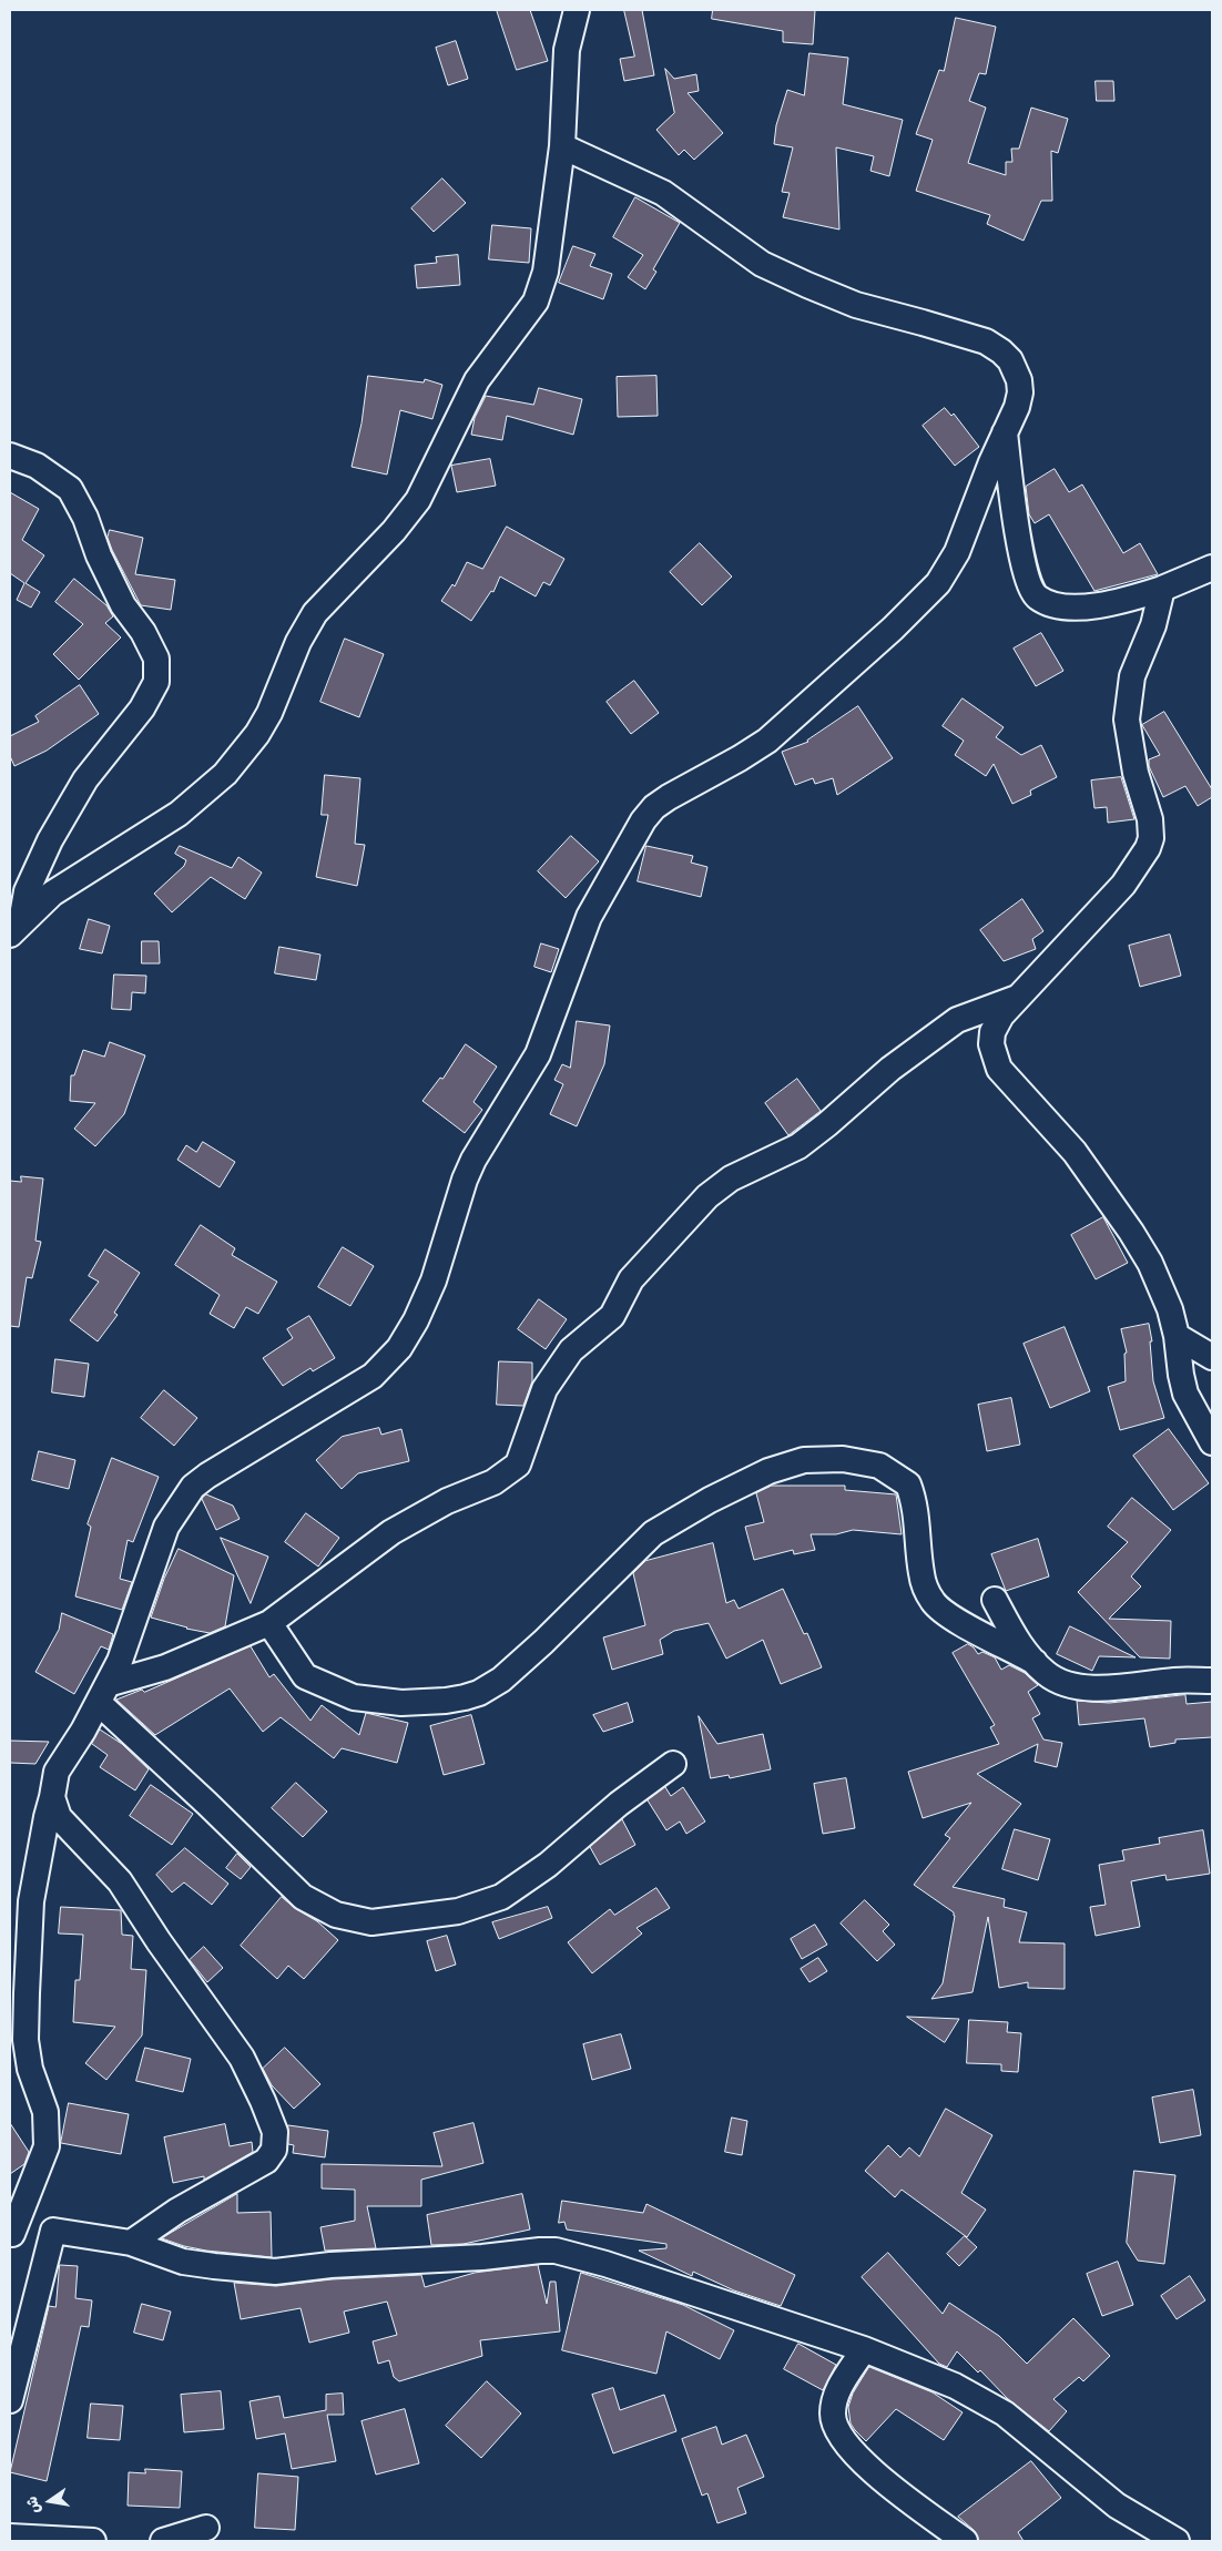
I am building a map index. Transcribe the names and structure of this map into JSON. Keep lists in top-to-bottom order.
{
  "north": "left"
}
